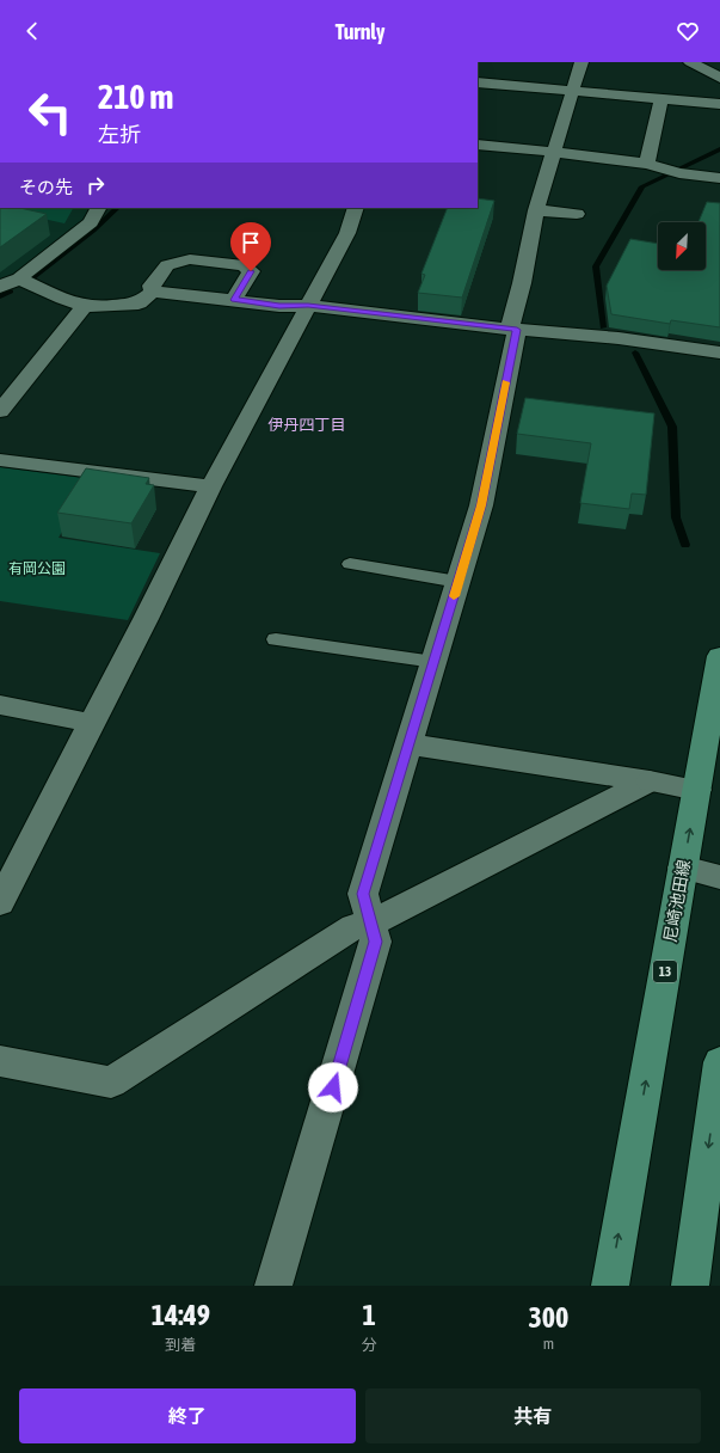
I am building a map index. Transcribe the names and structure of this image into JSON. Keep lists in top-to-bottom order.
{
  "streets": {
    "main road": ["尼崎池田線", "13"]
  },
  "districts": ["伊丹四丁目"],
  "parks": ["有岡公園"],
  "north": "bottom left",
  "page": {
    "header": "Turnly",
    "turn": ["210 m", "左折"],
    "then": "その先",
    "eta": [
      "14:49",
      "到着",
      "1",
      "分",
      "300",
      "m"
    ],
    "buttons": ["終了", "共有"]
  }
}
